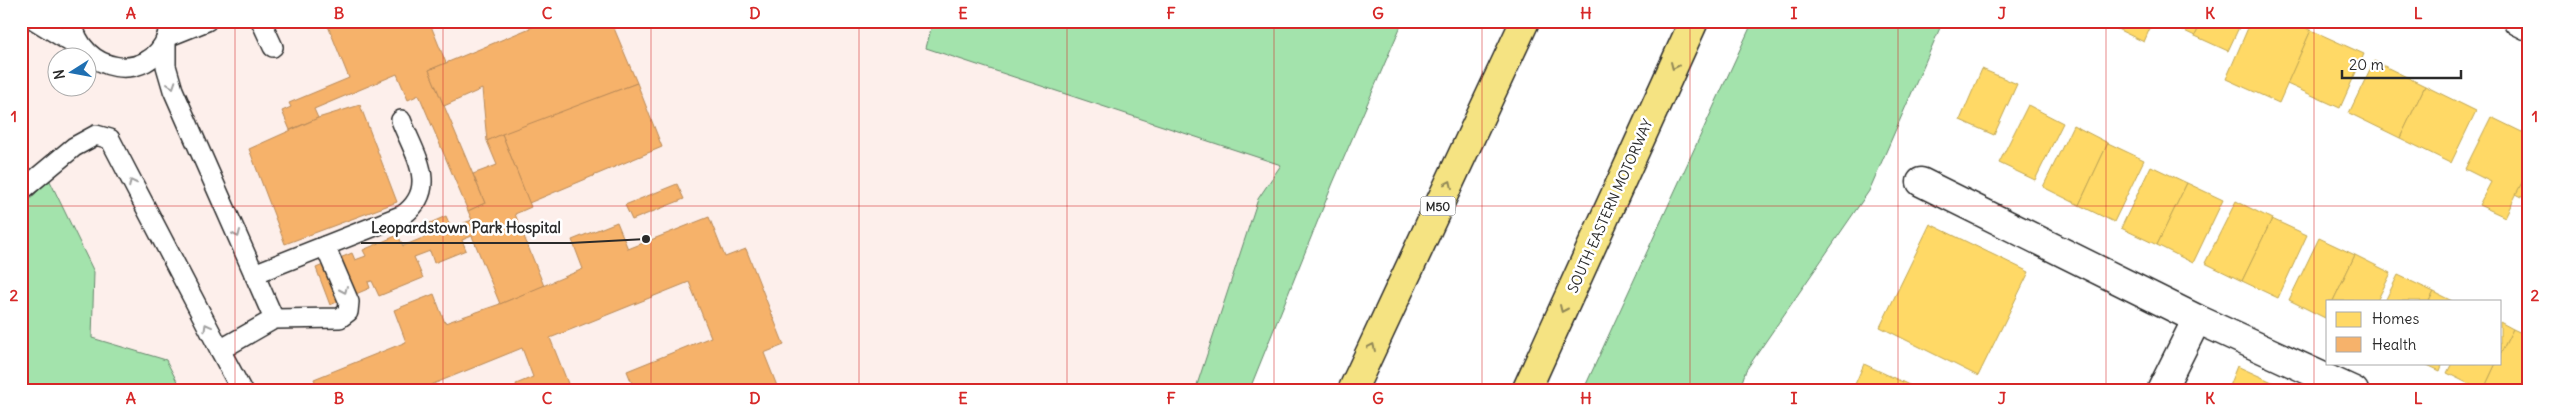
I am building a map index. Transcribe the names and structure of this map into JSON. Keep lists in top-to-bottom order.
{
  "streets": {
    "highway": ["M50", "SOUTH EASTERN MOTORWAY"]
  },
  "places": ["Leopardstown Park Hospital"],
  "legend": ["Homes", "Health"],
  "scale_bar": "20 m",
  "north": "left",
  "grid": {
    "columns": [
      "A",
      "B",
      "C",
      "D",
      "E",
      "F",
      "G",
      "H",
      "I",
      "J",
      "K",
      "L"
    ],
    "rows": ["1", "2"]
  }
}
